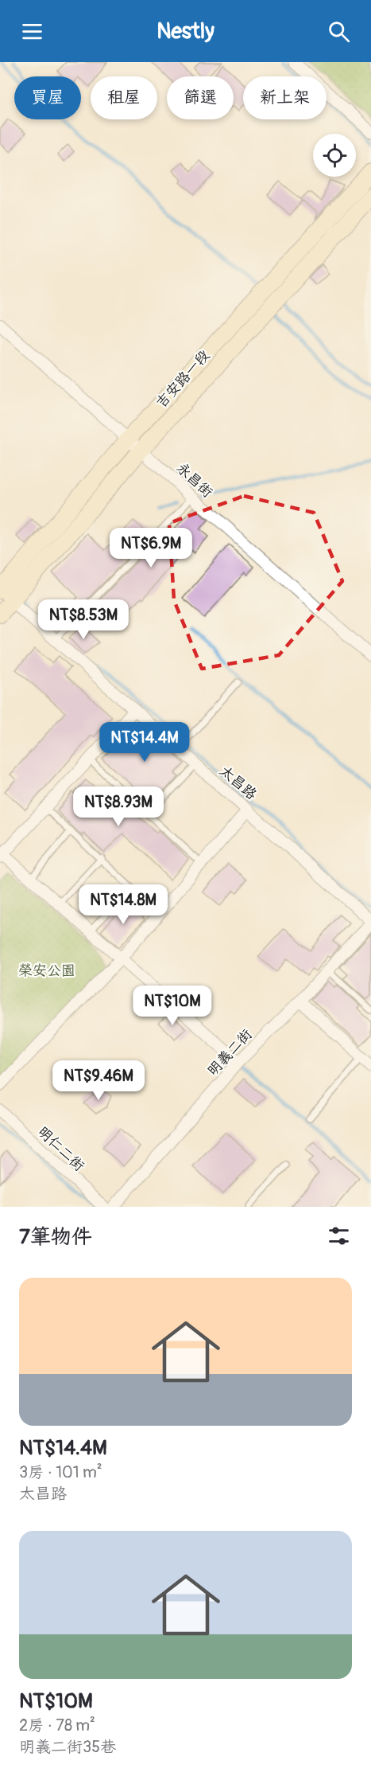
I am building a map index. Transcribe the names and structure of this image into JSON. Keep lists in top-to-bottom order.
{
  "streets": {
    "street": [
      "吉安路一段",
      "永昌街",
      "太昌路",
      "明義二街",
      "明仁二街"
    ]
  },
  "crossings": [
    ["吉安路一段", "永昌街"],
    ["吉安路一段", "太昌路"],
    ["太昌路", "明義二街"]
  ],
  "parks": ["榮安公園"],
  "page": {
    "header": "Nestly",
    "chip": [
      "買屋",
      "租屋",
      "篩選",
      "新上架"
    ],
    "price": [
      "NT$6.9M",
      "NT$8.53M",
      "NT$14.4M",
      "NT$8.93M",
      "NT$14.8M",
      "NT$10M",
      "NT$9.46M"
    ],
    "heading": "7筆物件",
    "list": [
      {
        "name": "NT$14.4M",
        "note": "3房 · 101 m² · 太昌路"
      },
      {
        "name": "NT$10M",
        "note": "2房 · 78 m² · 明義二街35巷"
      }
    ]
  }
}
